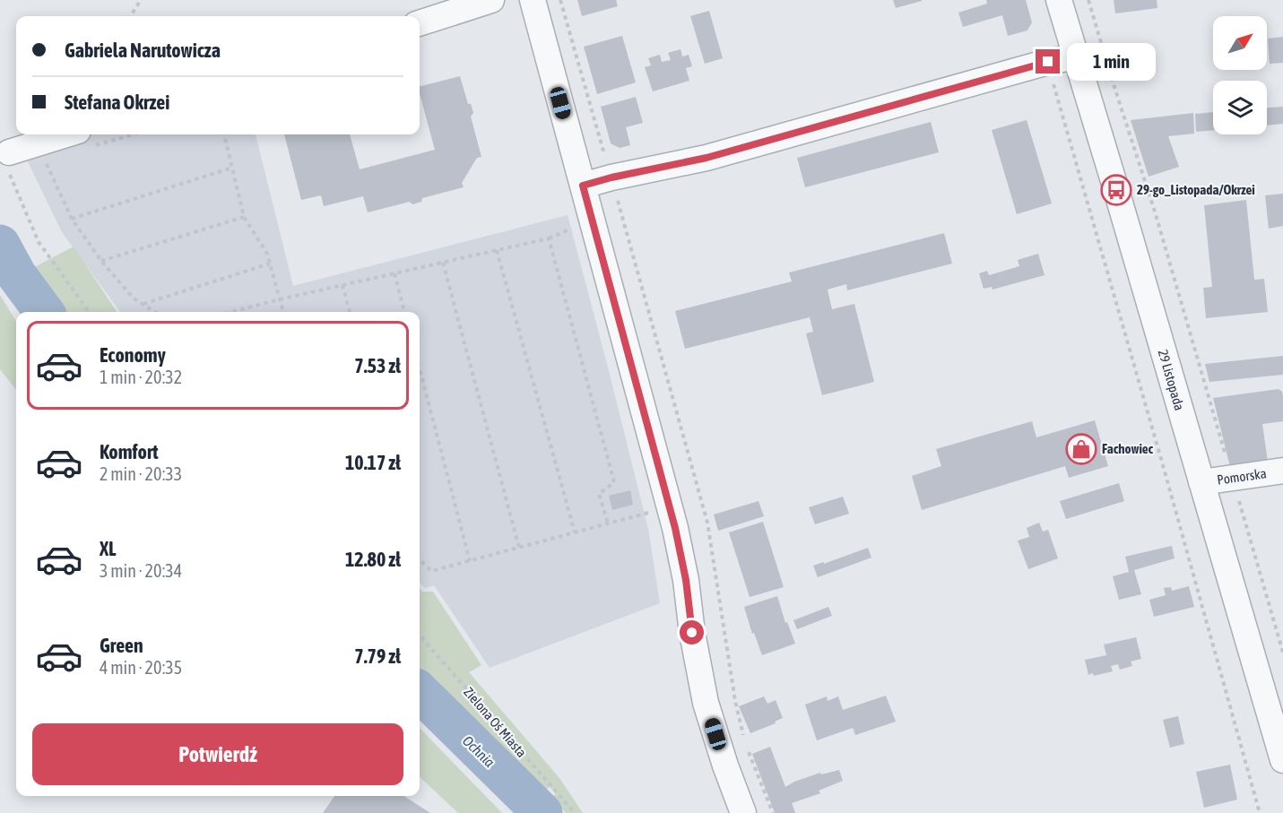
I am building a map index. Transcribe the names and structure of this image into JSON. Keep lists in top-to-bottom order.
{
  "streets": {
    "street": ["29 Listopada", "Pomorska"],
    "path": ["Zielona Oś Miasta"]
  },
  "crossings": [
    ["29 Listopada", "Pomorska"]
  ],
  "water": ["Ochnia"],
  "places": {
    "bus stop": ["29-go_Listopada/Okrzei"],
    "shop": ["Fachowiec"]
  },
  "north": "top right",
  "page": {
    "banner": ["Gabriela Narutowicza", "Stefana Okrzei"],
    "bubble": "1 min",
    "list": [
      {
        "name": "Economy",
        "note": "1 min · 20:32",
        "value": "7.53 zł"
      },
      {
        "name": "Komfort",
        "note": "2 min · 20:33",
        "value": "10.17 zł"
      },
      {
        "name": "XL",
        "note": "3 min · 20:34",
        "value": "12.80 zł"
      },
      {
        "name": "Green",
        "note": "4 min · 20:35",
        "value": "7.79 zł"
      }
    ],
    "buttons": "Potwierdź"
  }
}
